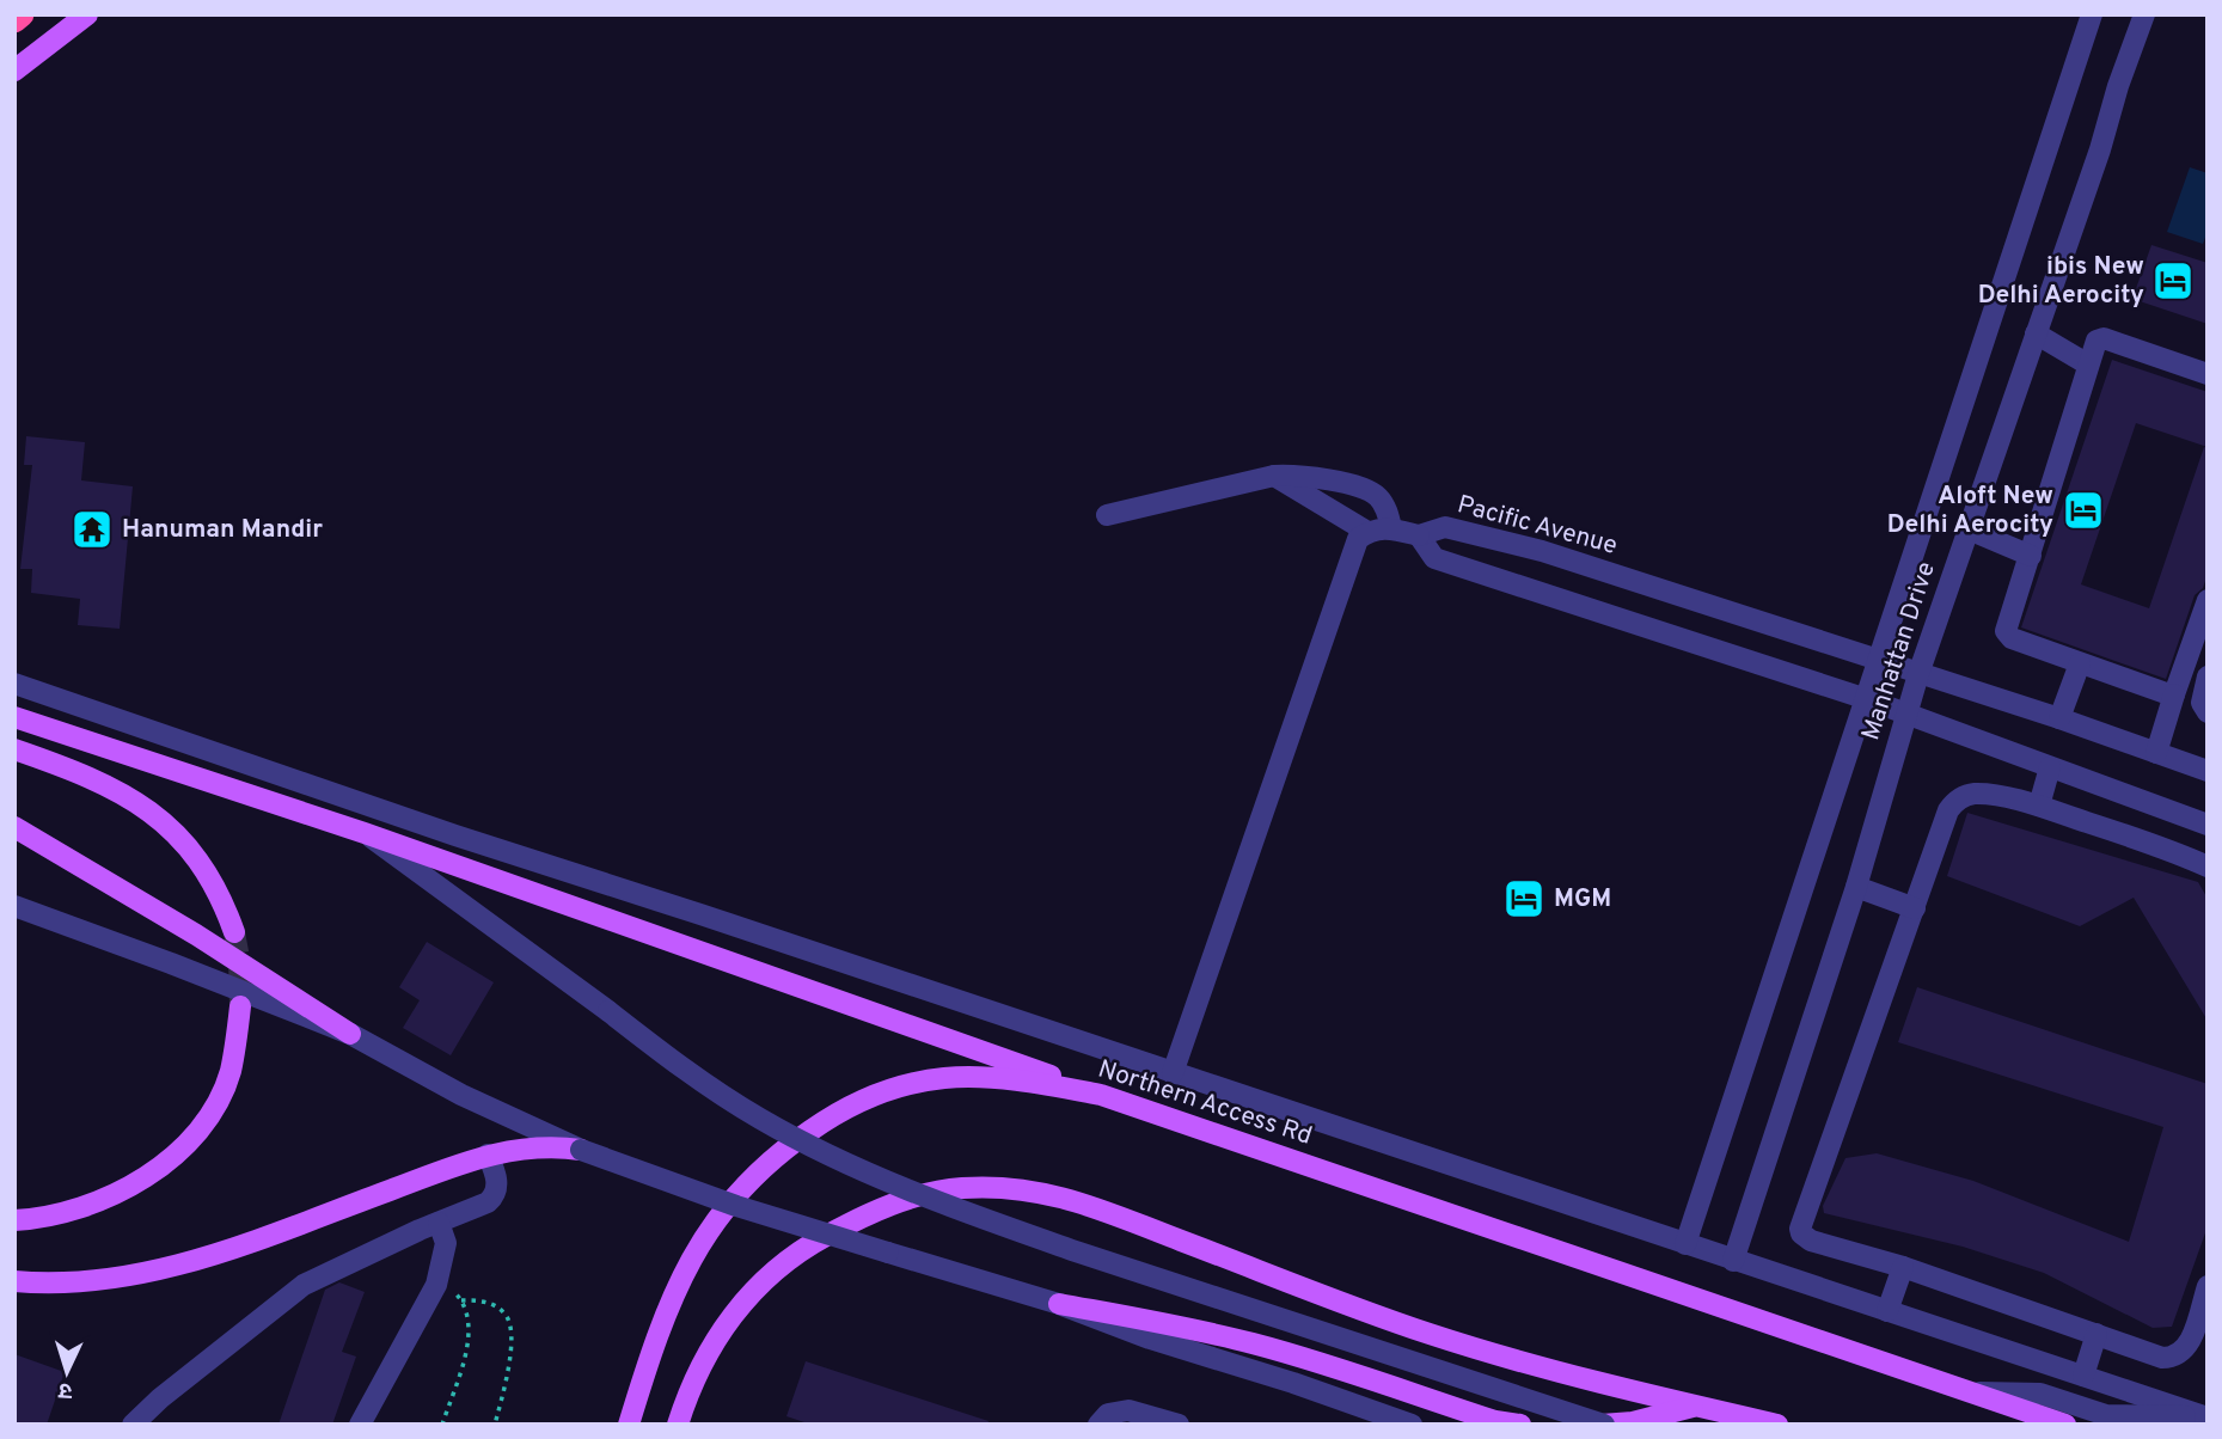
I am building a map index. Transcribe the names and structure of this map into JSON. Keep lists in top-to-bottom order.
{
  "streets": {
    "main road": ["Northern Access Rd"],
    "street": ["Pacific Avenue", "Manhattan Drive"]
  },
  "crossings": [
    ["Pacific Avenue", "Manhattan Drive"]
  ],
  "places": {
    "hotel": ["ibis New Delhi Aerocity", "Aloft New Delhi Aerocity", "MGM"],
    "temple": ["Hanuman Mandir"]
  },
  "north": "bottom"
}
